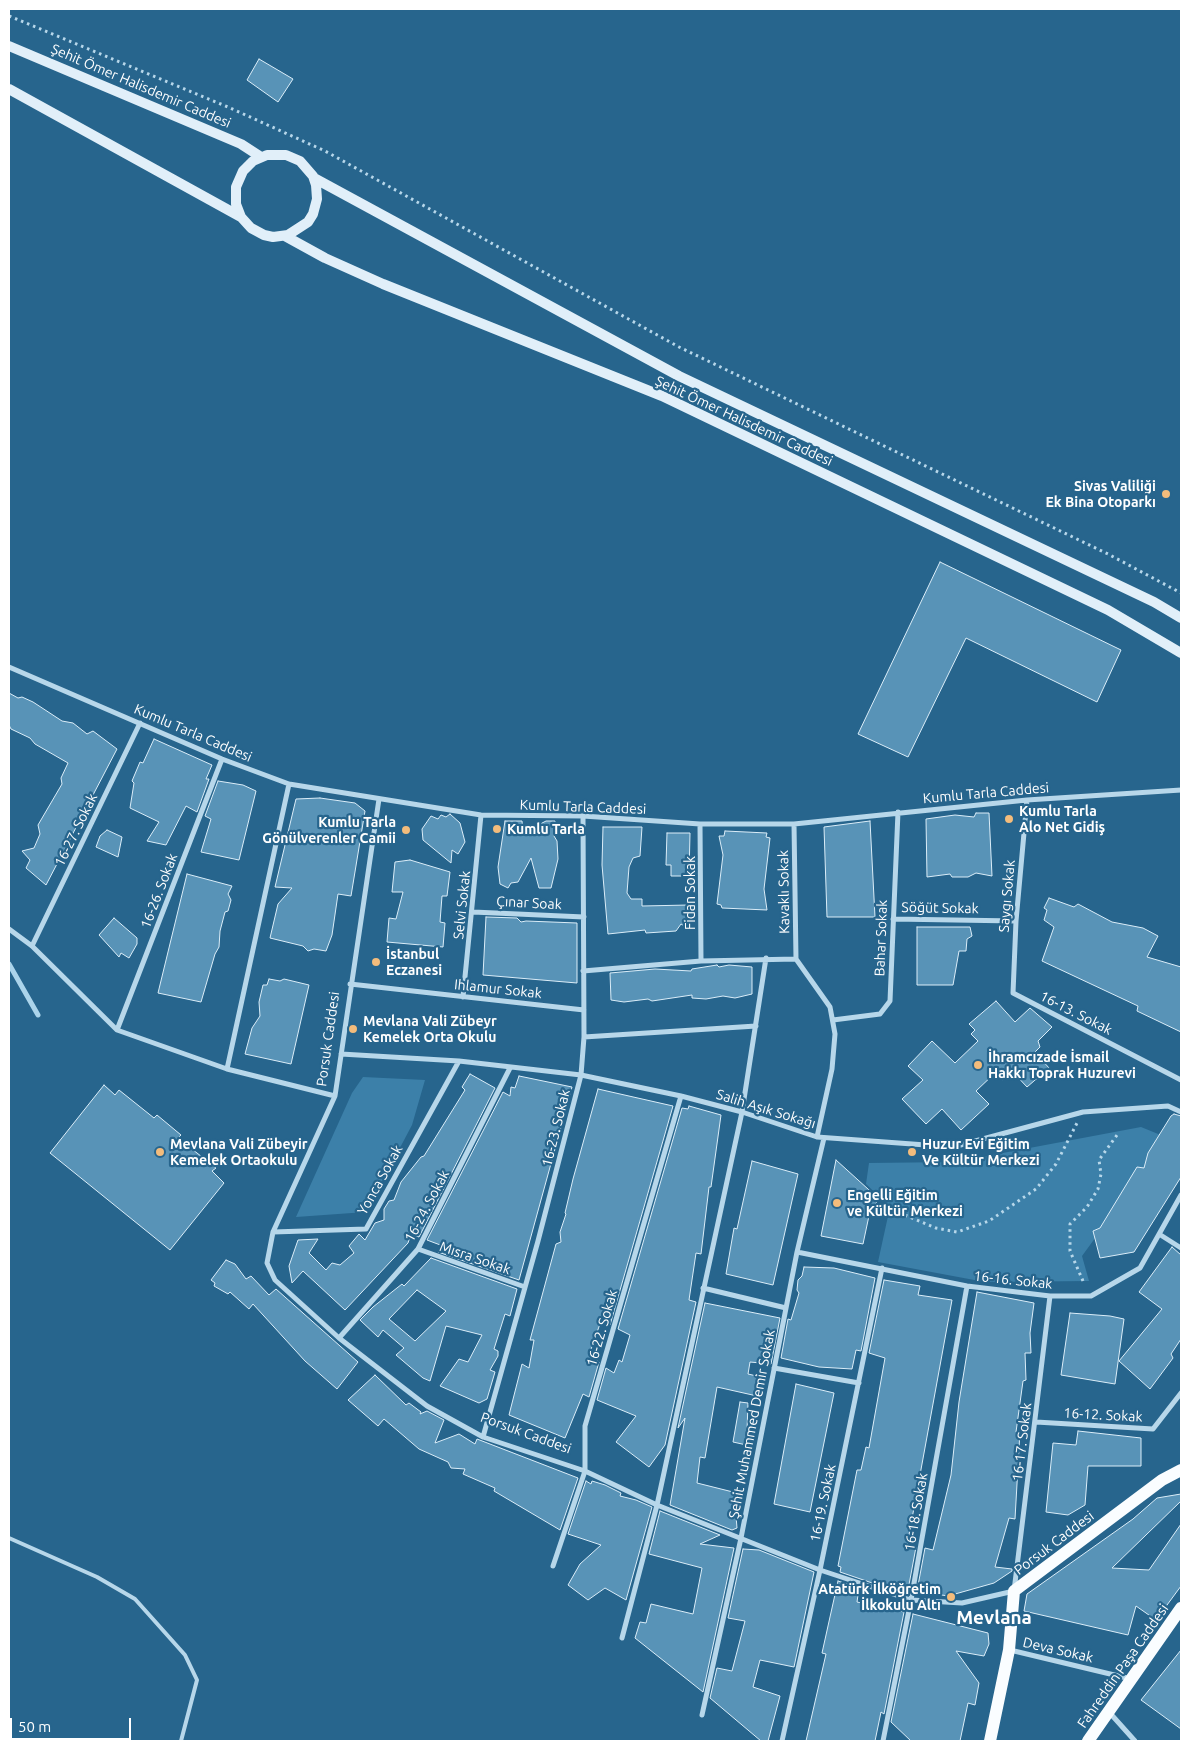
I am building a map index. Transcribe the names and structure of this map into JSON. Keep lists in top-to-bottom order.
{
  "streets": {
    "main road": ["Şehit Ömer Halisdemir Caddesi", "Porsuk Caddesi", "Fahreddin Paşa Caddesi"],
    "street": [
      "Kumlu Tarla Caddesi",
      "16-27. Sokak",
      "16-26. Sokak",
      "Kavaklı Sokak",
      "Fidan Sokak",
      "Saygı Sokak",
      "Çınar Soak",
      "Selvi Sokak",
      "Söğüt Sokak",
      "Bahar Sokak",
      "Ihlamur Sokak",
      "16-13. Sokak",
      "Salih Aşık Sokağı",
      "16-23. Sokak",
      "Yonca Sokak",
      "16-24. Sokak",
      "Mısra Sokak",
      "16-16. Sokak",
      "16-22. Sokak",
      "16-12. Sokak",
      "Şehit Muhammed Demir Sokak",
      "16-17. Sokak",
      "16-19. Sokak",
      "16-18. Sokak",
      "Deva Sokak"
    ]
  },
  "crossings": [
    ["Kumlu Tarla Caddesi", "16-27. Sokak"],
    ["Kumlu Tarla Caddesi", "16-26. Sokak"],
    ["Kumlu Tarla Caddesi", "Kavaklı Sokak"],
    ["Kumlu Tarla Caddesi", "Fidan Sokak"],
    ["Kumlu Tarla Caddesi", "Saygı Sokak"],
    ["Kumlu Tarla Caddesi", "Selvi Sokak"],
    ["Kumlu Tarla Caddesi", "Bahar Sokak"],
    ["Kumlu Tarla Caddesi", "Porsuk Caddesi"],
    ["Kumlu Tarla Caddesi", "16-23. Sokak"],
    ["Saygı Sokak", "Söğüt Sokak"],
    ["Saygı Sokak", "16-13. Sokak"],
    ["Çınar Soak", "Selvi Sokak"],
    ["Çınar Soak", "16-23. Sokak"],
    ["Selvi Sokak", "Ihlamur Sokak"],
    ["Söğüt Sokak", "Bahar Sokak"],
    ["Ihlamur Sokak", "Porsuk Caddesi"],
    ["Ihlamur Sokak", "16-23. Sokak"],
    ["Porsuk Caddesi", "Salih Aşık Sokağı"],
    ["Porsuk Caddesi", "16-23. Sokak"],
    ["Porsuk Caddesi", "Yonca Sokak"],
    ["Porsuk Caddesi", "16-24. Sokak"],
    ["Porsuk Caddesi", "16-22. Sokak"],
    ["Porsuk Caddesi", "Şehit Muhammed Demir Sokak"],
    ["Porsuk Caddesi", "16-17. Sokak"],
    ["Porsuk Caddesi", "16-19. Sokak"],
    ["Porsuk Caddesi", "16-18. Sokak"],
    ["Salih Aşık Sokağı", "16-23. Sokak"],
    ["Salih Aşık Sokağı", "Yonca Sokak"],
    ["Salih Aşık Sokağı", "16-24. Sokak"],
    ["Salih Aşık Sokağı", "16-22. Sokak"],
    ["Salih Aşık Sokağı", "Şehit Muhammed Demir Sokak"],
    ["16-23. Sokak", "Mısra Sokak"],
    ["16-24. Sokak", "Mısra Sokak"],
    ["16-16. Sokak", "Şehit Muhammed Demir Sokak"],
    ["16-16. Sokak", "16-17. Sokak"],
    ["16-16. Sokak", "16-19. Sokak"],
    ["16-16. Sokak", "16-18. Sokak"],
    ["16-12. Sokak", "16-17. Sokak"],
    ["Deva Sokak", "Fahreddin Paşa Caddesi"]
  ],
  "districts": ["Mevlana"],
  "places": [
    "Sivas Valiliği Ek Bina Otoparkı",
    "Kumlu Tarla Alo Net Gidiş",
    "Kumlu Tarla",
    "Kumlu Tarla Gönülverenler Camii",
    "İstanbul Eczanesi",
    "Mevlana Vali Zübeyr Kemelek Orta Okulu",
    "İhramcızade İsmail Hakkı Toprak Huzurevi",
    "Mevlana Vali Zübeyir Kemelek Ortaokulu",
    "Huzur Evi Eğitim Ve Kültür Merkezi",
    "Engelli Eğitim ve Kültür Merkezi",
    "Atatürk İlköğretim İlkokulu Altı"
  ],
  "scale_bar": "50 m"
}
